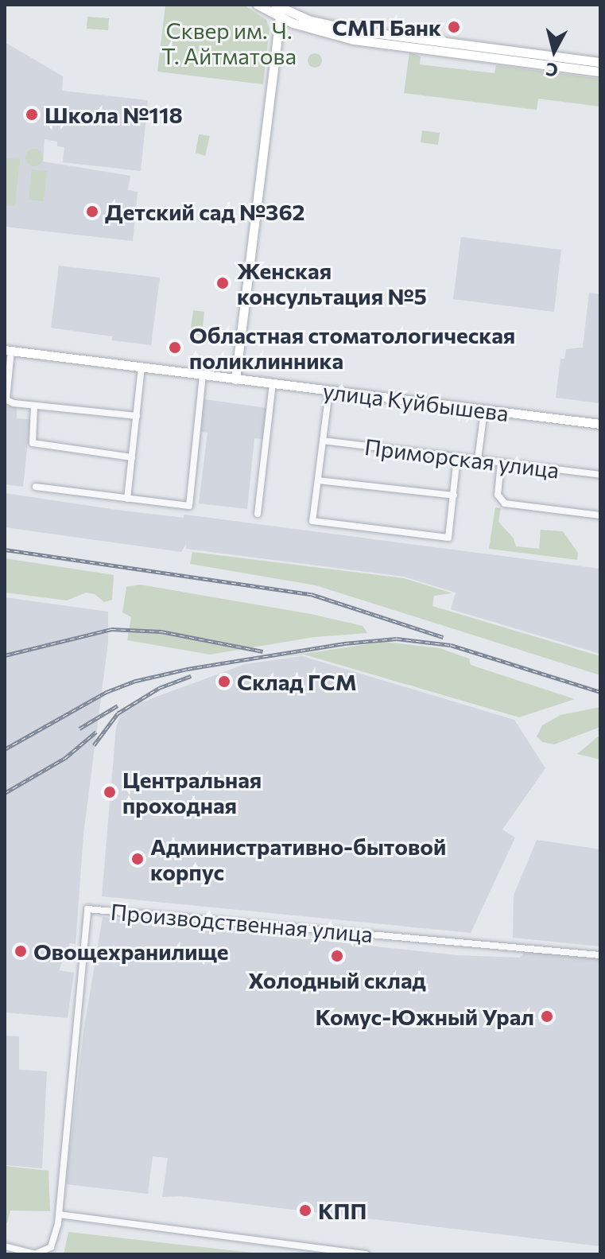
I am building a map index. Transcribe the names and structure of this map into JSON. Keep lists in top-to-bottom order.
{
  "streets": {
    "main road": ["улица Куйбышева"],
    "street": ["Приморская улица", "Производственная улица"]
  },
  "parks": ["Сквер им. Ч. Т. Айтматова"],
  "places": [
    "СМП Банк",
    "Школа №118",
    "Детский сад №362",
    "Женская консультация №5",
    "Областная стоматологическая поликлинника",
    "Склад ГСМ",
    "Центральная проходная",
    "Административно-бытовой корпус",
    "Овощехранилище",
    "Холодный склад",
    "Комус-Южный Урал",
    "КПП"
  ],
  "north": "bottom"
}
